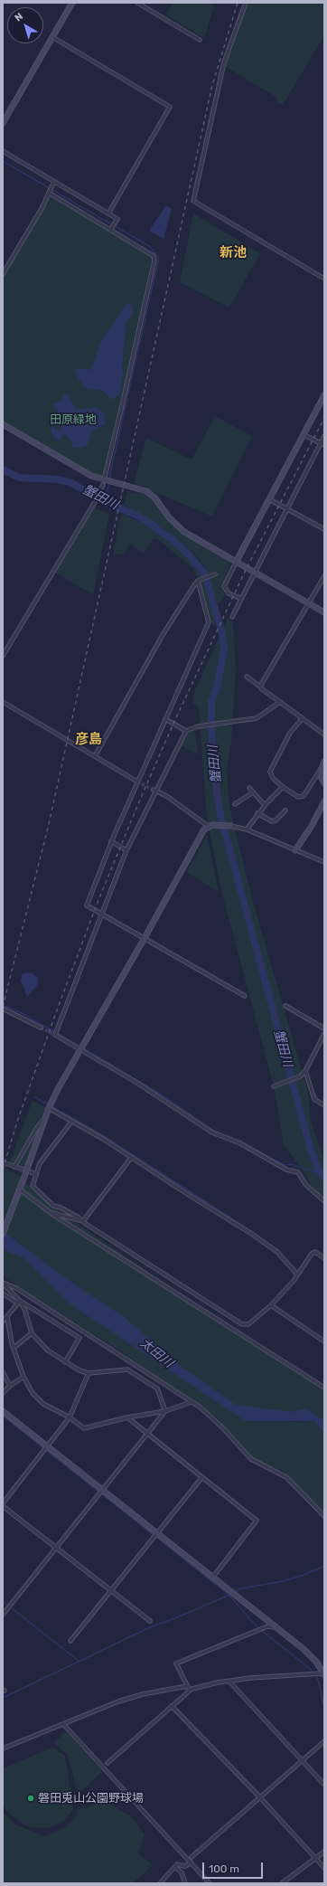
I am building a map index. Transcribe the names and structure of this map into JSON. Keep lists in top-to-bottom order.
{
  "districts": ["新池", "彦島"],
  "water": ["蟹田川", "太田川"],
  "parks": ["田原緑地"],
  "places": ["磐田兎山公園野球場"],
  "scale_bar": "100 m",
  "north": "top left"
}
